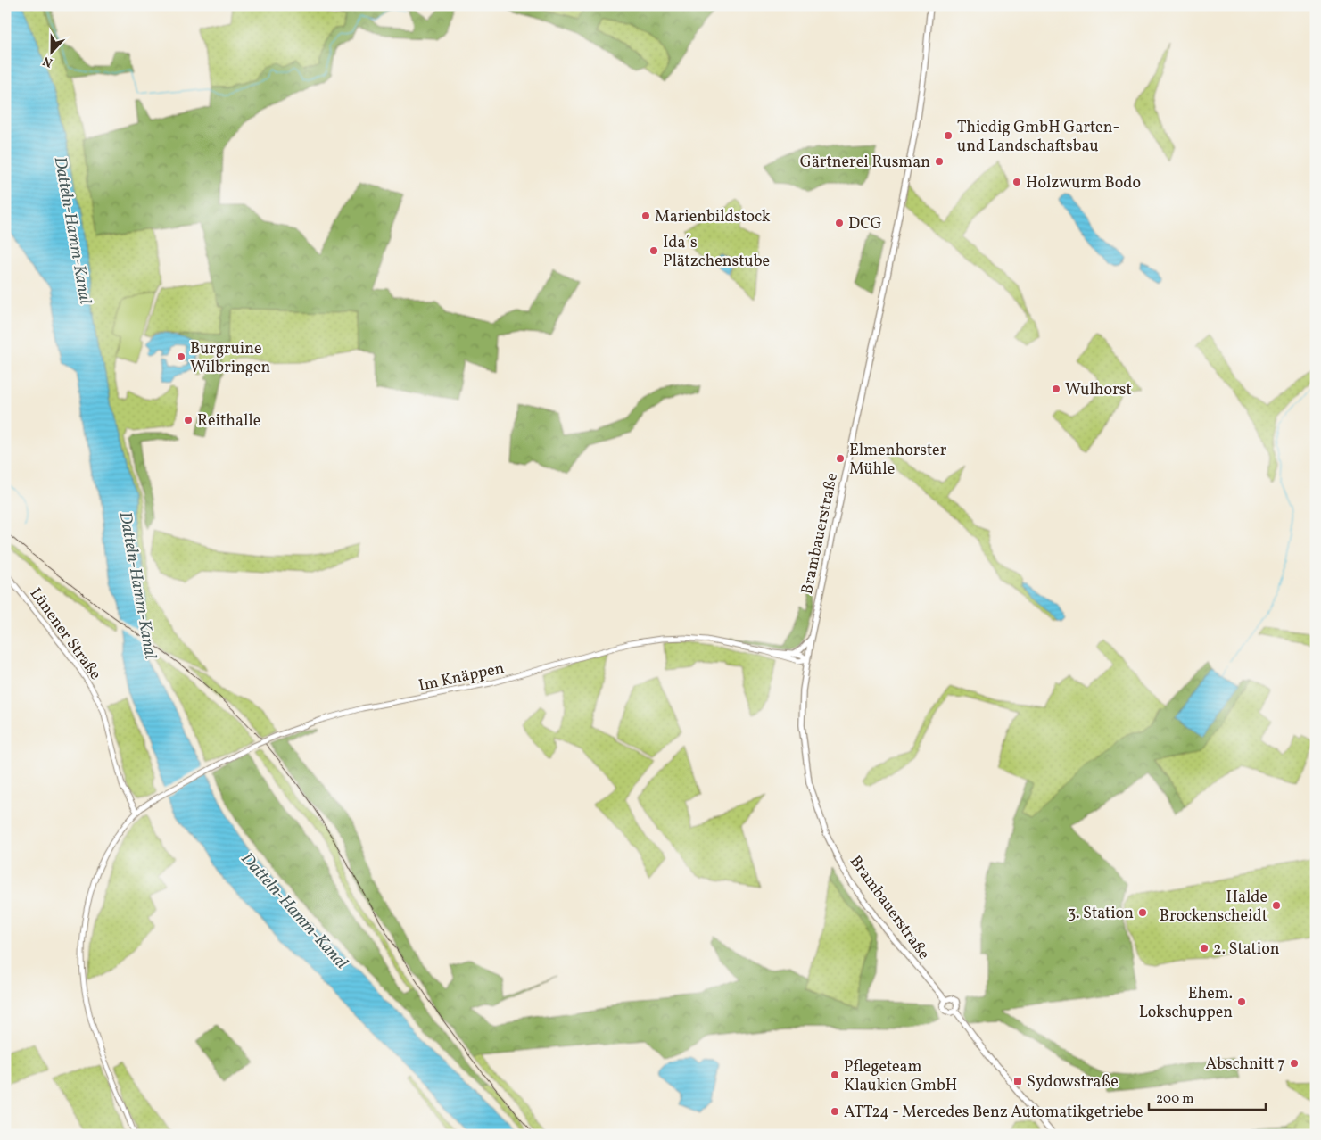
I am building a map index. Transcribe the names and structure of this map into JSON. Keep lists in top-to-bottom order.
{
  "streets": {
    "main road": ["Brambauerstraße"],
    "street": ["Lünener Straße", "Im Knäppen"]
  },
  "crossings": [
    ["Brambauerstraße", "Im Knäppen"],
    ["Lünener Straße", "Im Knäppen"]
  ],
  "water": ["Datteln-Hamm-Kanal"],
  "places": {
    "other": [
      "Thiedig GmbH Garten- und Landschaftsbau",
      "Gärtnerei Rusman",
      "Holzwurm Bodo",
      "Marienbildstock",
      "DCG",
      "Ida´s Plätzchenstube",
      "Burgruine Wilbringen",
      "Wulhorst",
      "Reithalle",
      "Elmenhorster Mühle",
      "Halde Brockenscheidt",
      "3. Station",
      "2. Station",
      "Ehem. Lokschuppen",
      "Abschnitt 7",
      "Pflegeteam Klaukien GmbH",
      "ATT24 - Mercedes Benz Automatikgetriebe"
    ],
    "transit": ["Sydowstraße"]
  },
  "scale_bar": "200 m",
  "north": "bottom"
}
